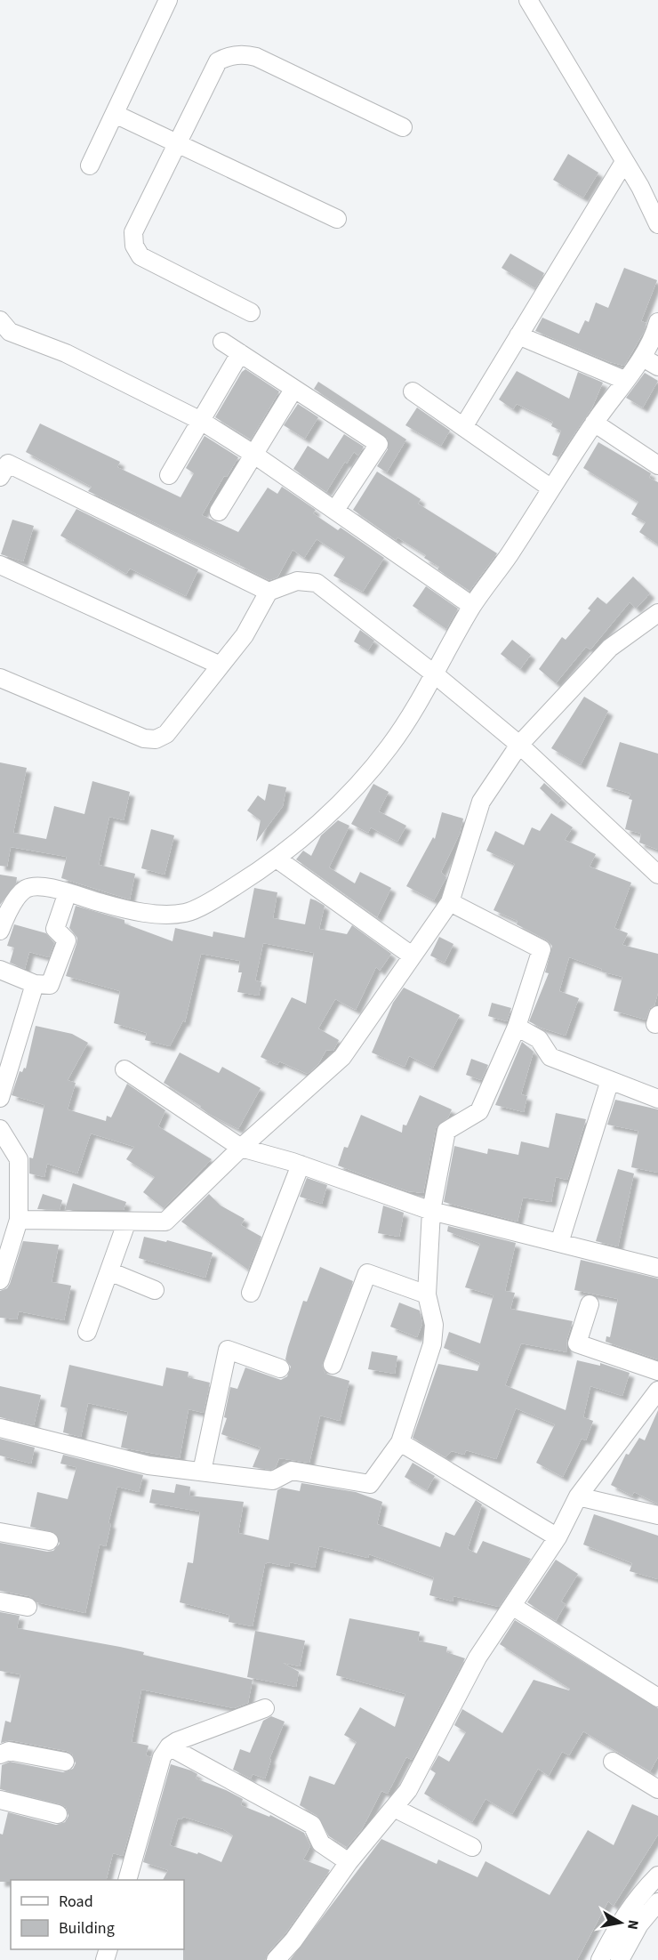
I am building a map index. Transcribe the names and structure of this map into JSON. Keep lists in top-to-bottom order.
{
  "legend": ["Road", "Building"],
  "north": "right"
}
